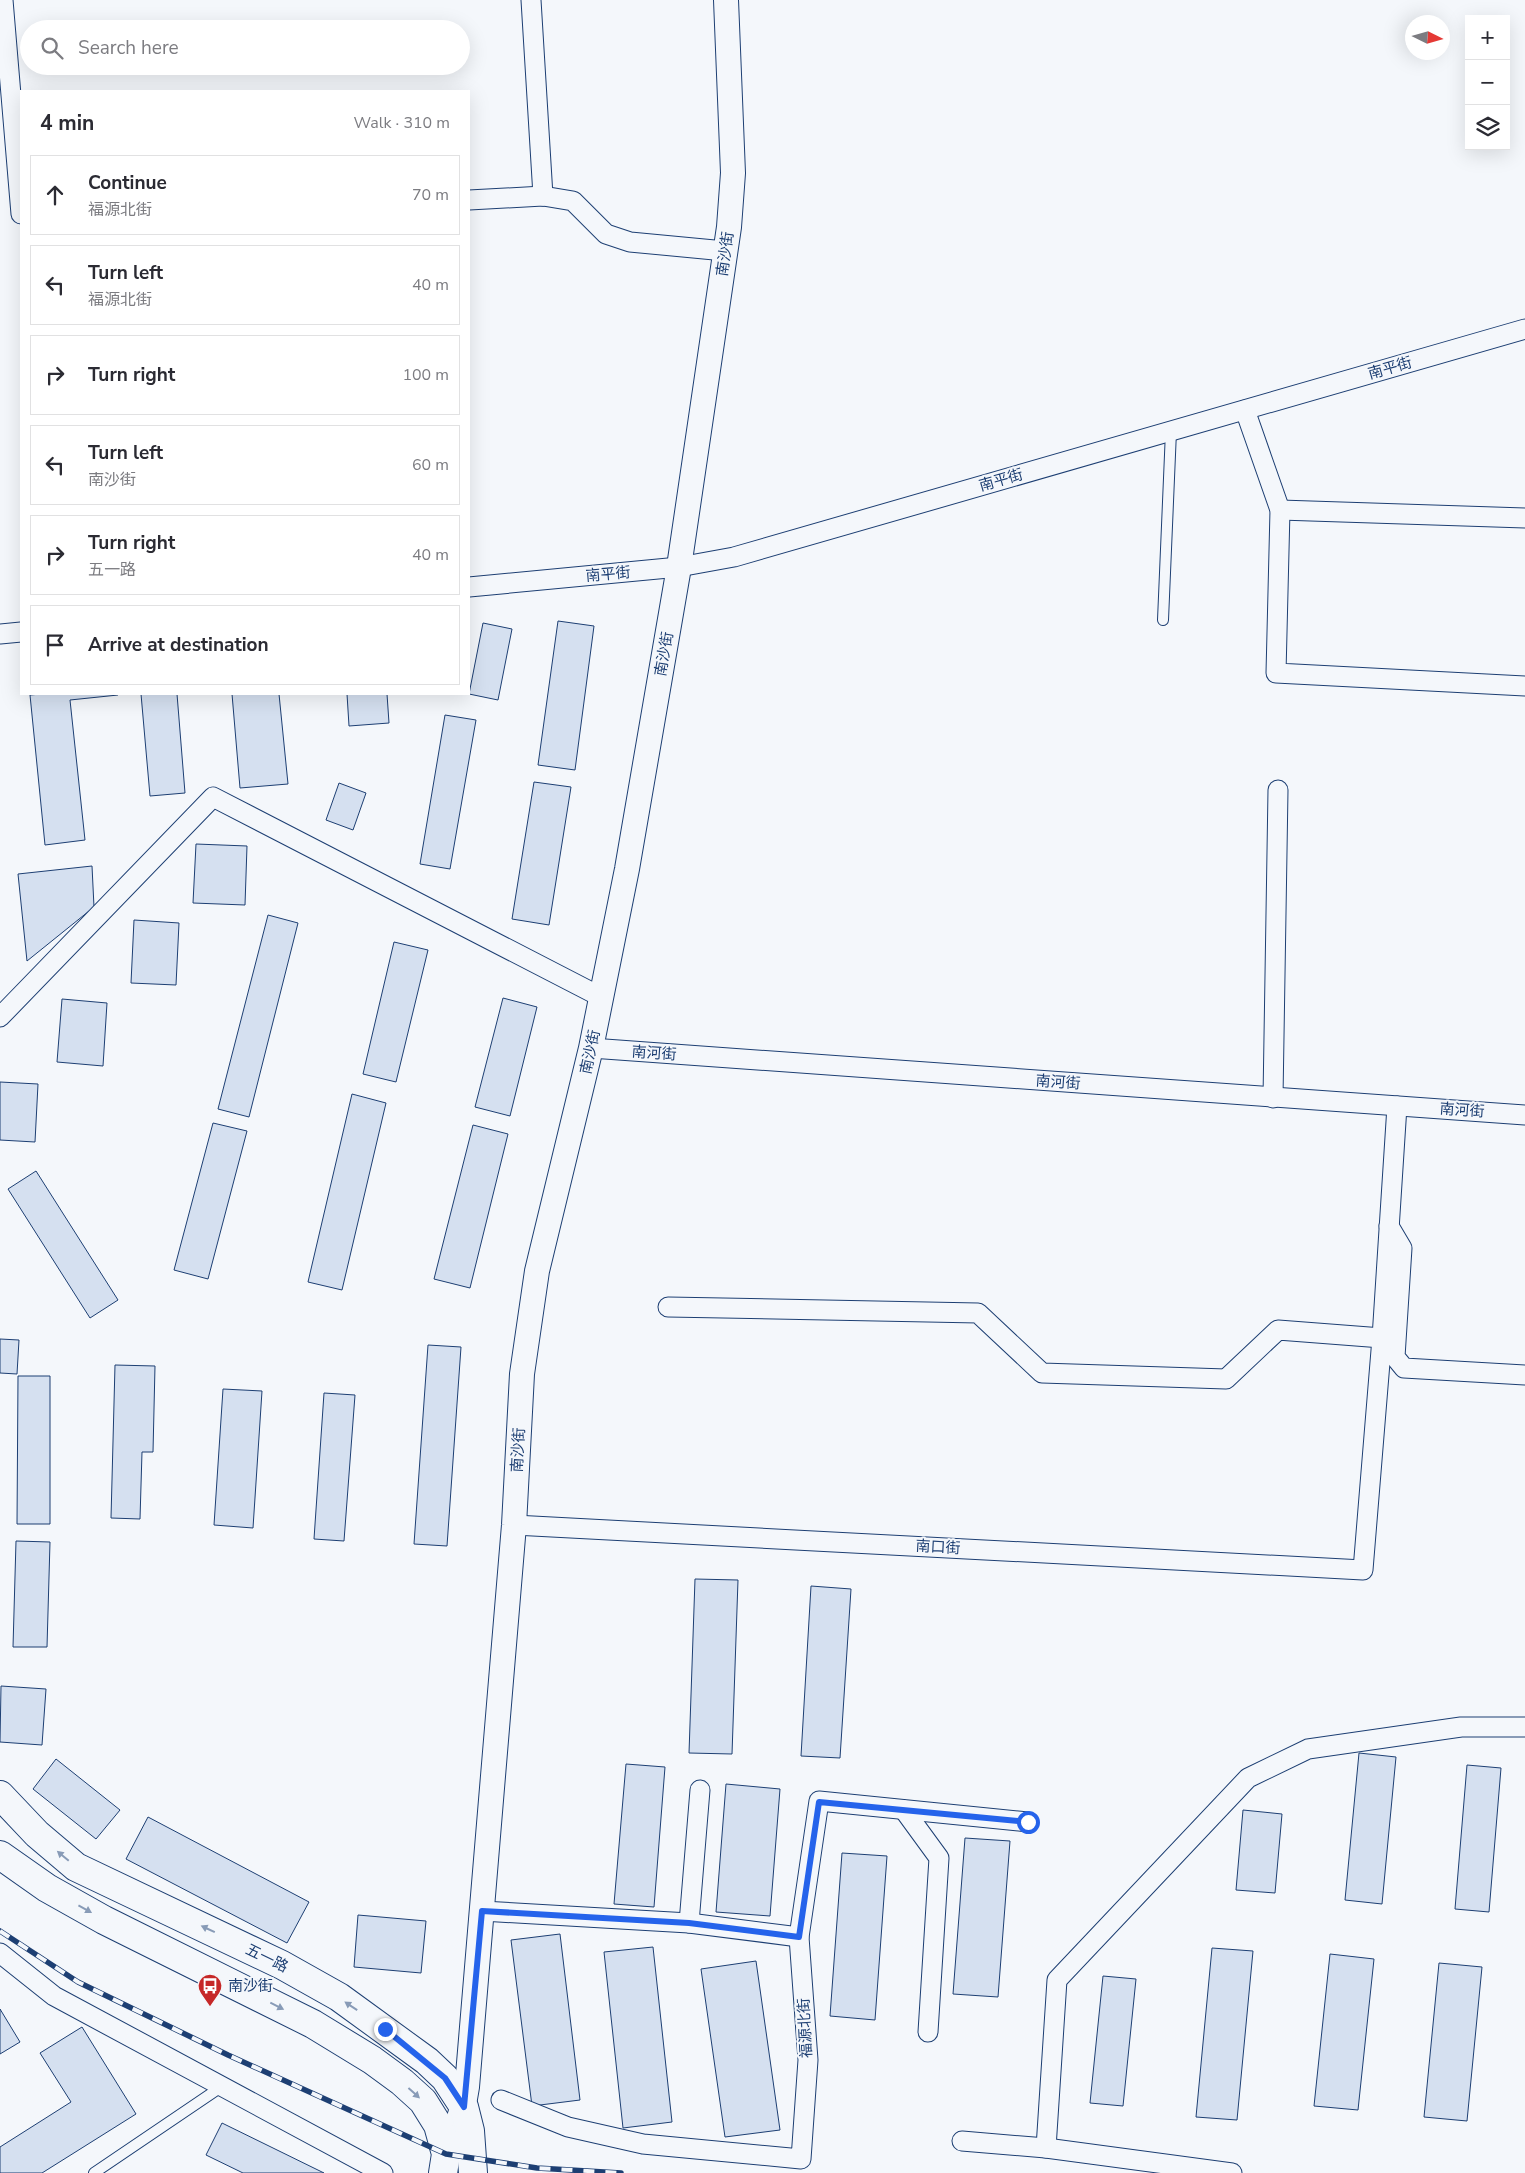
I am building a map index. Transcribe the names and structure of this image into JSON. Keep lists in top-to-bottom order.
{
  "streets": {
    "main road": ["五一路"],
    "street": [
      "南沙街",
      "南平街",
      "南河街",
      "南口街",
      "福源北街"
    ]
  },
  "crossings": [
    ["南沙街", "南平街"],
    ["南沙街", "南河街"],
    ["南沙街", "南口街"],
    ["南沙街", "五一路"]
  ],
  "places": {
    "bus stop": ["南沙街"]
  },
  "north": "right",
  "page": {
    "map_buttons": ["+", "−"],
    "search": "Search here",
    "heading": ["4 min", "Walk · 310 m"],
    "list": [
      ["Continue", "福源北街", "70 m"],
      ["Turn left", "福源北街", "40 m"],
      ["Turn right", "100 m"],
      ["Turn left", "南沙街", "60 m"],
      ["Turn right", "五一路", "40 m"],
      "Arrive at destination"
    ]
  }
}
